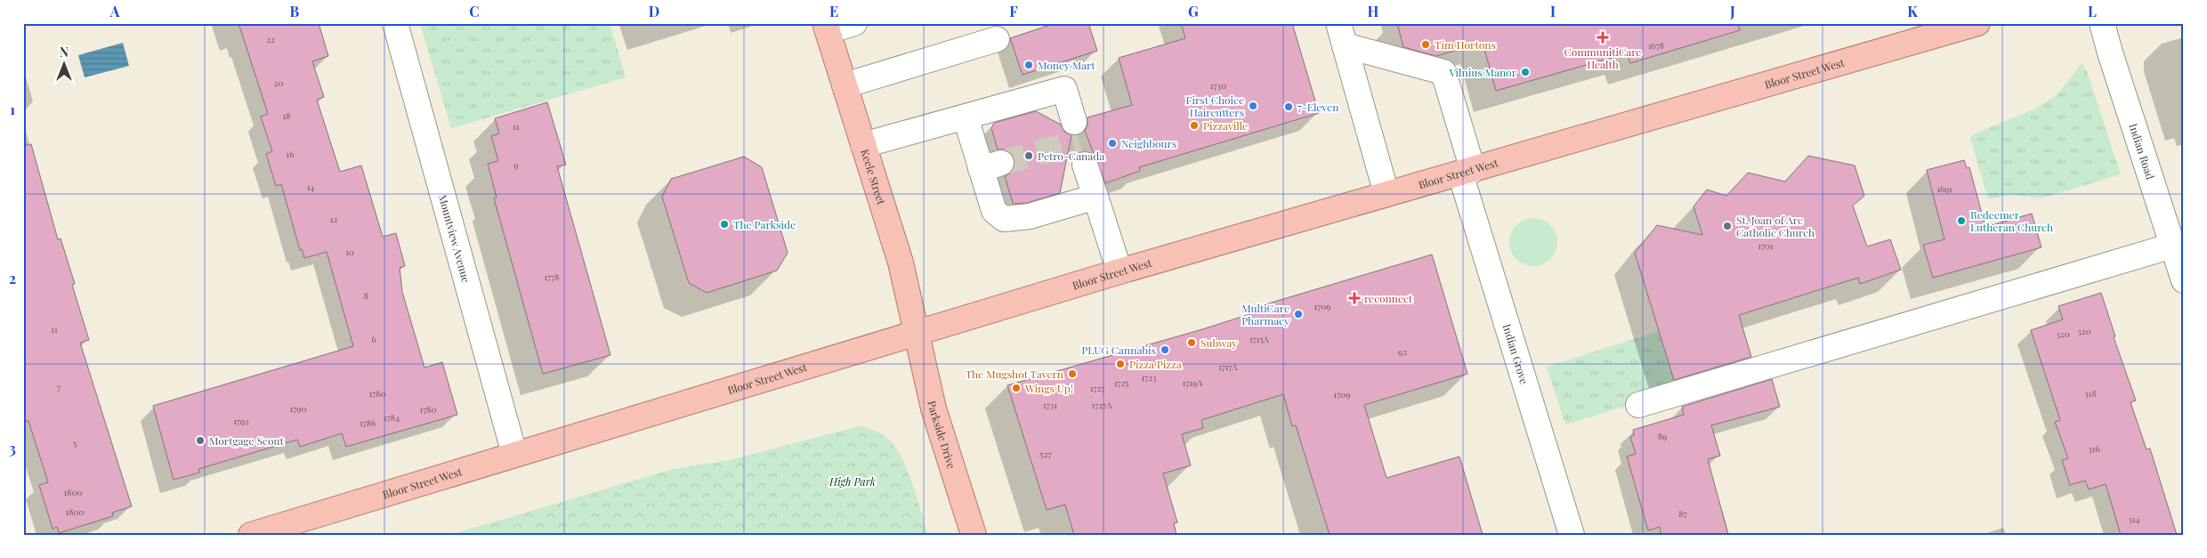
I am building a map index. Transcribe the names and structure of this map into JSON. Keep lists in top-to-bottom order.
{
  "streets": {
    "main road": ["Bloor Street West", "Keele Street", "Parkside Drive"],
    "street": ["Indian Road", "Mountview Avenue", "Indian Grove"]
  },
  "crossings": [
    ["Bloor Street West", "Keele Street"],
    ["Bloor Street West", "Mountview Avenue"],
    ["Bloor Street West", "Indian Grove"],
    ["Bloor Street West", "Parkside Drive"],
    ["Keele Street", "Parkside Drive"]
  ],
  "parks": ["High Park"],
  "places": {
    "health": ["CommunitiCare Health", "reconnect"],
    "other": [
      "Tim Hortons",
      "Money Mart",
      "Vilnius Manor",
      "First Choice Haircutters",
      "7-Eleven",
      "Pizzaville",
      "Neighbours",
      "Petro-Canada",
      "Redeemer Lutheran Church",
      "The Parkside",
      "St. Joan of Arc Catholic Church",
      "MultiCare Pharmacy",
      "Subway",
      "PLUG Cannabis",
      "Pizza Pizza",
      "The Mugshot Tavern",
      "Wings Up!",
      "Mortgage Scout"
    ]
  },
  "house_numbers": [
    "22",
    "1678",
    "20",
    "1730",
    "18",
    "11",
    "16",
    "9",
    "14",
    "1691",
    "12",
    "1701",
    "10",
    "1778",
    "8",
    "1709",
    "11",
    "320",
    "320",
    "6",
    "1715A",
    "92",
    "1717A",
    "1723",
    "1725",
    "1719A",
    "7",
    "1727",
    "1780",
    "318",
    "1709",
    "1731",
    "1727A",
    "1790",
    "1780",
    "1784",
    "1792",
    "1786",
    "89",
    "5",
    "316",
    "527",
    "1800",
    "1800",
    "87",
    "314"
  ],
  "north": "top",
  "grid": {
    "columns": [
      "A",
      "B",
      "C",
      "D",
      "E",
      "F",
      "G",
      "H",
      "I",
      "J",
      "K",
      "L"
    ],
    "rows": ["1", "2", "3"]
  }
}
